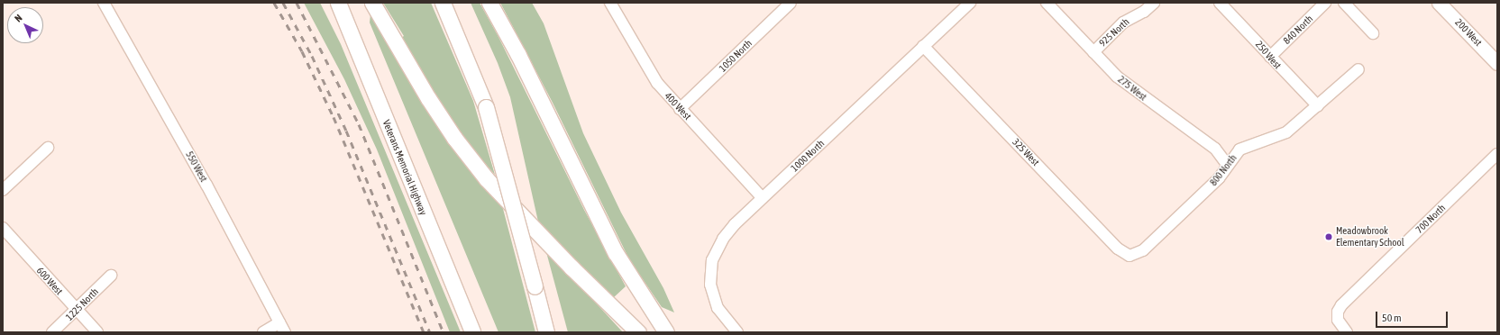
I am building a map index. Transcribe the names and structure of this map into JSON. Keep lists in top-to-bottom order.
{
  "streets": {
    "highway": ["Veterans Memorial Highway"],
    "main road": ["200 West"],
    "street": [
      "840 North",
      "925 North",
      "250 West",
      "1050 North",
      "275 West",
      "400 West",
      "325 West",
      "1000 North",
      "550 West",
      "800 North",
      "700 North",
      "600 West",
      "1225 North"
    ]
  },
  "crossings": [
    ["840 North", "250 West"],
    ["925 North", "275 West"],
    ["250 West", "800 North"],
    ["1050 North", "400 West"],
    ["275 West", "800 North"],
    ["400 West", "1000 North"],
    ["325 West", "1000 North"],
    ["325 West", "800 North"],
    ["600 West", "1225 North"]
  ],
  "places": ["Meadowbrook Elementary School"],
  "scale_bar": "50 m",
  "north": "top left"
}
